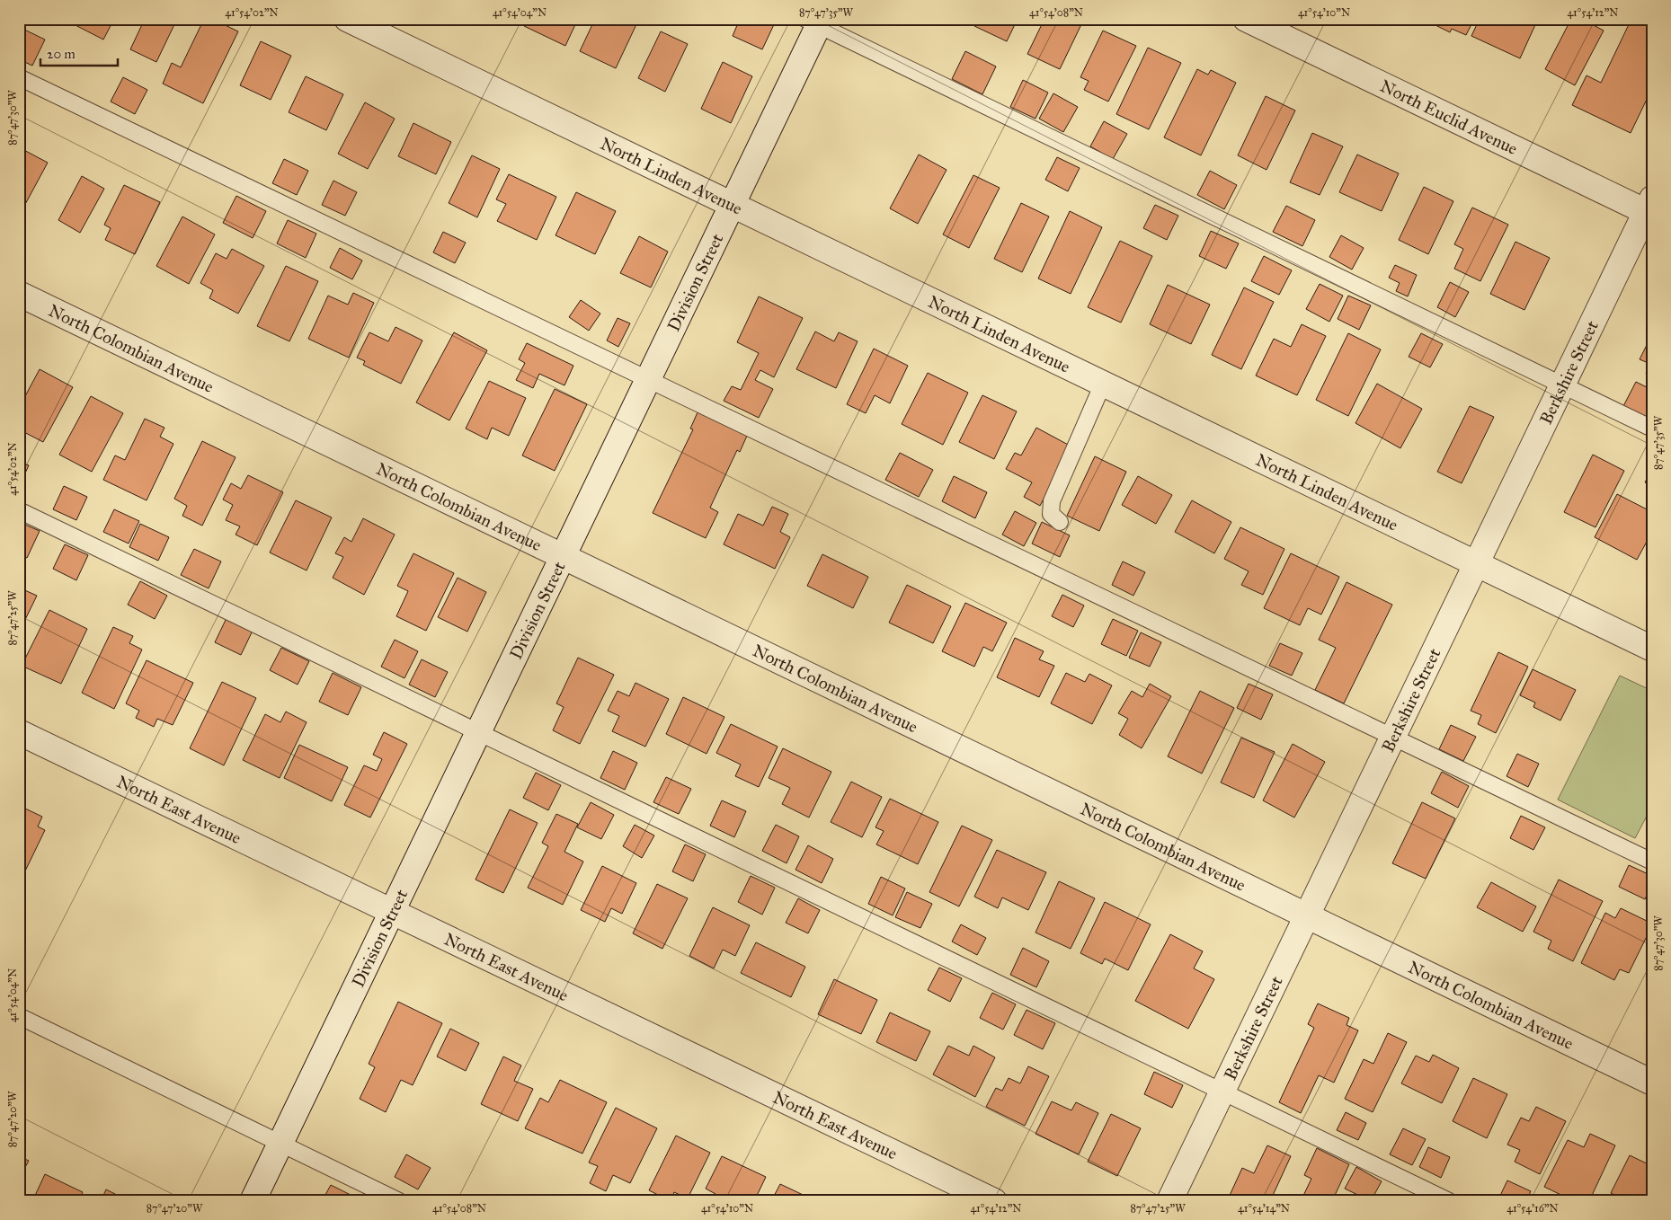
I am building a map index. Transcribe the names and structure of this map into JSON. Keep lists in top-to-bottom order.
{
  "streets": {
    "street": [
      "North Euclid Avenue",
      "North Linden Avenue",
      "Division Street",
      "North Colombian Avenue",
      "Berkshire Street",
      "North East Avenue"
    ]
  },
  "crossings": [
    ["North Euclid Avenue", "Berkshire Street"],
    ["North Linden Avenue", "Division Street"],
    ["North Linden Avenue", "Berkshire Street"],
    ["Division Street", "North Colombian Avenue"],
    ["Division Street", "North East Avenue"],
    ["North Colombian Avenue", "Berkshire Street"]
  ],
  "scale_bar": "20 m",
  "coordinates": [
    "41°54'02\"N",
    "41°54'04\"N",
    "87°47'35\"W",
    "41°54'08\"N",
    "41°54'10\"N",
    "41°54'12\"N",
    "87°47'30\"W",
    "87°47'25\"W",
    "87°47'20\"W",
    "41°54'14\"N",
    "41°54'16\"N"
  ]
}
